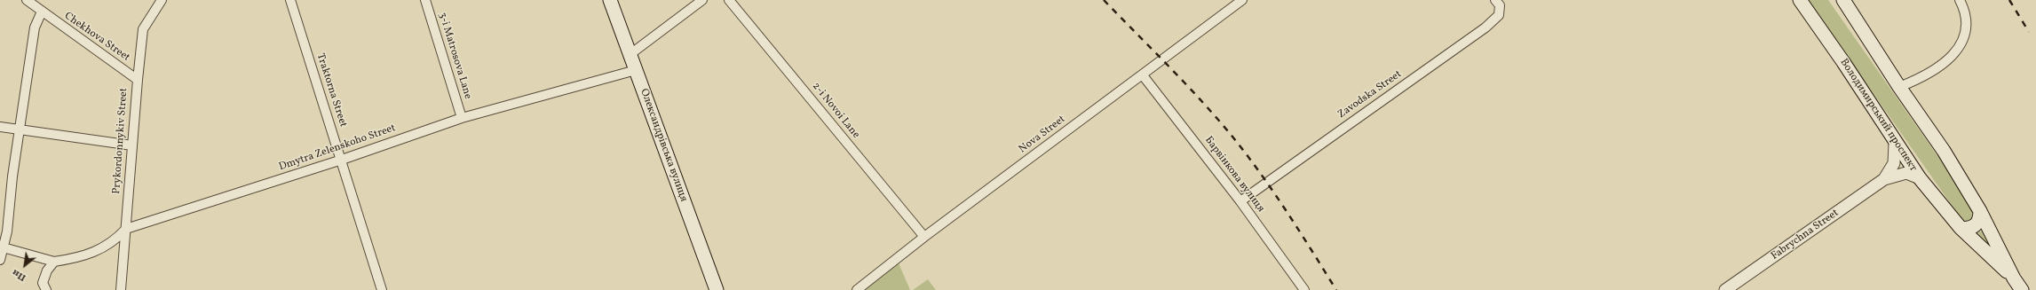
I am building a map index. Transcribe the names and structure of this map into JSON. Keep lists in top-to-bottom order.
{
  "streets": {
    "main road": ["Володимирський проспект", "Олександрівська вулиця"],
    "street": [
      "Chekhova Street",
      "3-i Matrosova Lane",
      "Traktorna Street",
      "Zavodska Street",
      "2-i Novoi Lane",
      "Nova Street",
      "Prykordonnykiv Street",
      "Dmytra Zelenskoho Street",
      "Барвінкова вулиця",
      "Fabrychna Street"
    ]
  },
  "crossings": [
    ["Chekhova Street", "Prykordonnykiv Street"],
    ["3-i Matrosova Lane", "Dmytra Zelenskoho Street"],
    ["Traktorna Street", "Dmytra Zelenskoho Street"],
    ["Zavodska Street", "Барвінкова вулиця"],
    ["2-i Novoi Lane", "Nova Street"],
    ["Nova Street", "Барвінкова вулиця"],
    ["Prykordonnykiv Street", "Dmytra Zelenskoho Street"],
    ["Олександрівська вулиця", "Dmytra Zelenskoho Street"]
  ],
  "north": "bottom left"
}
